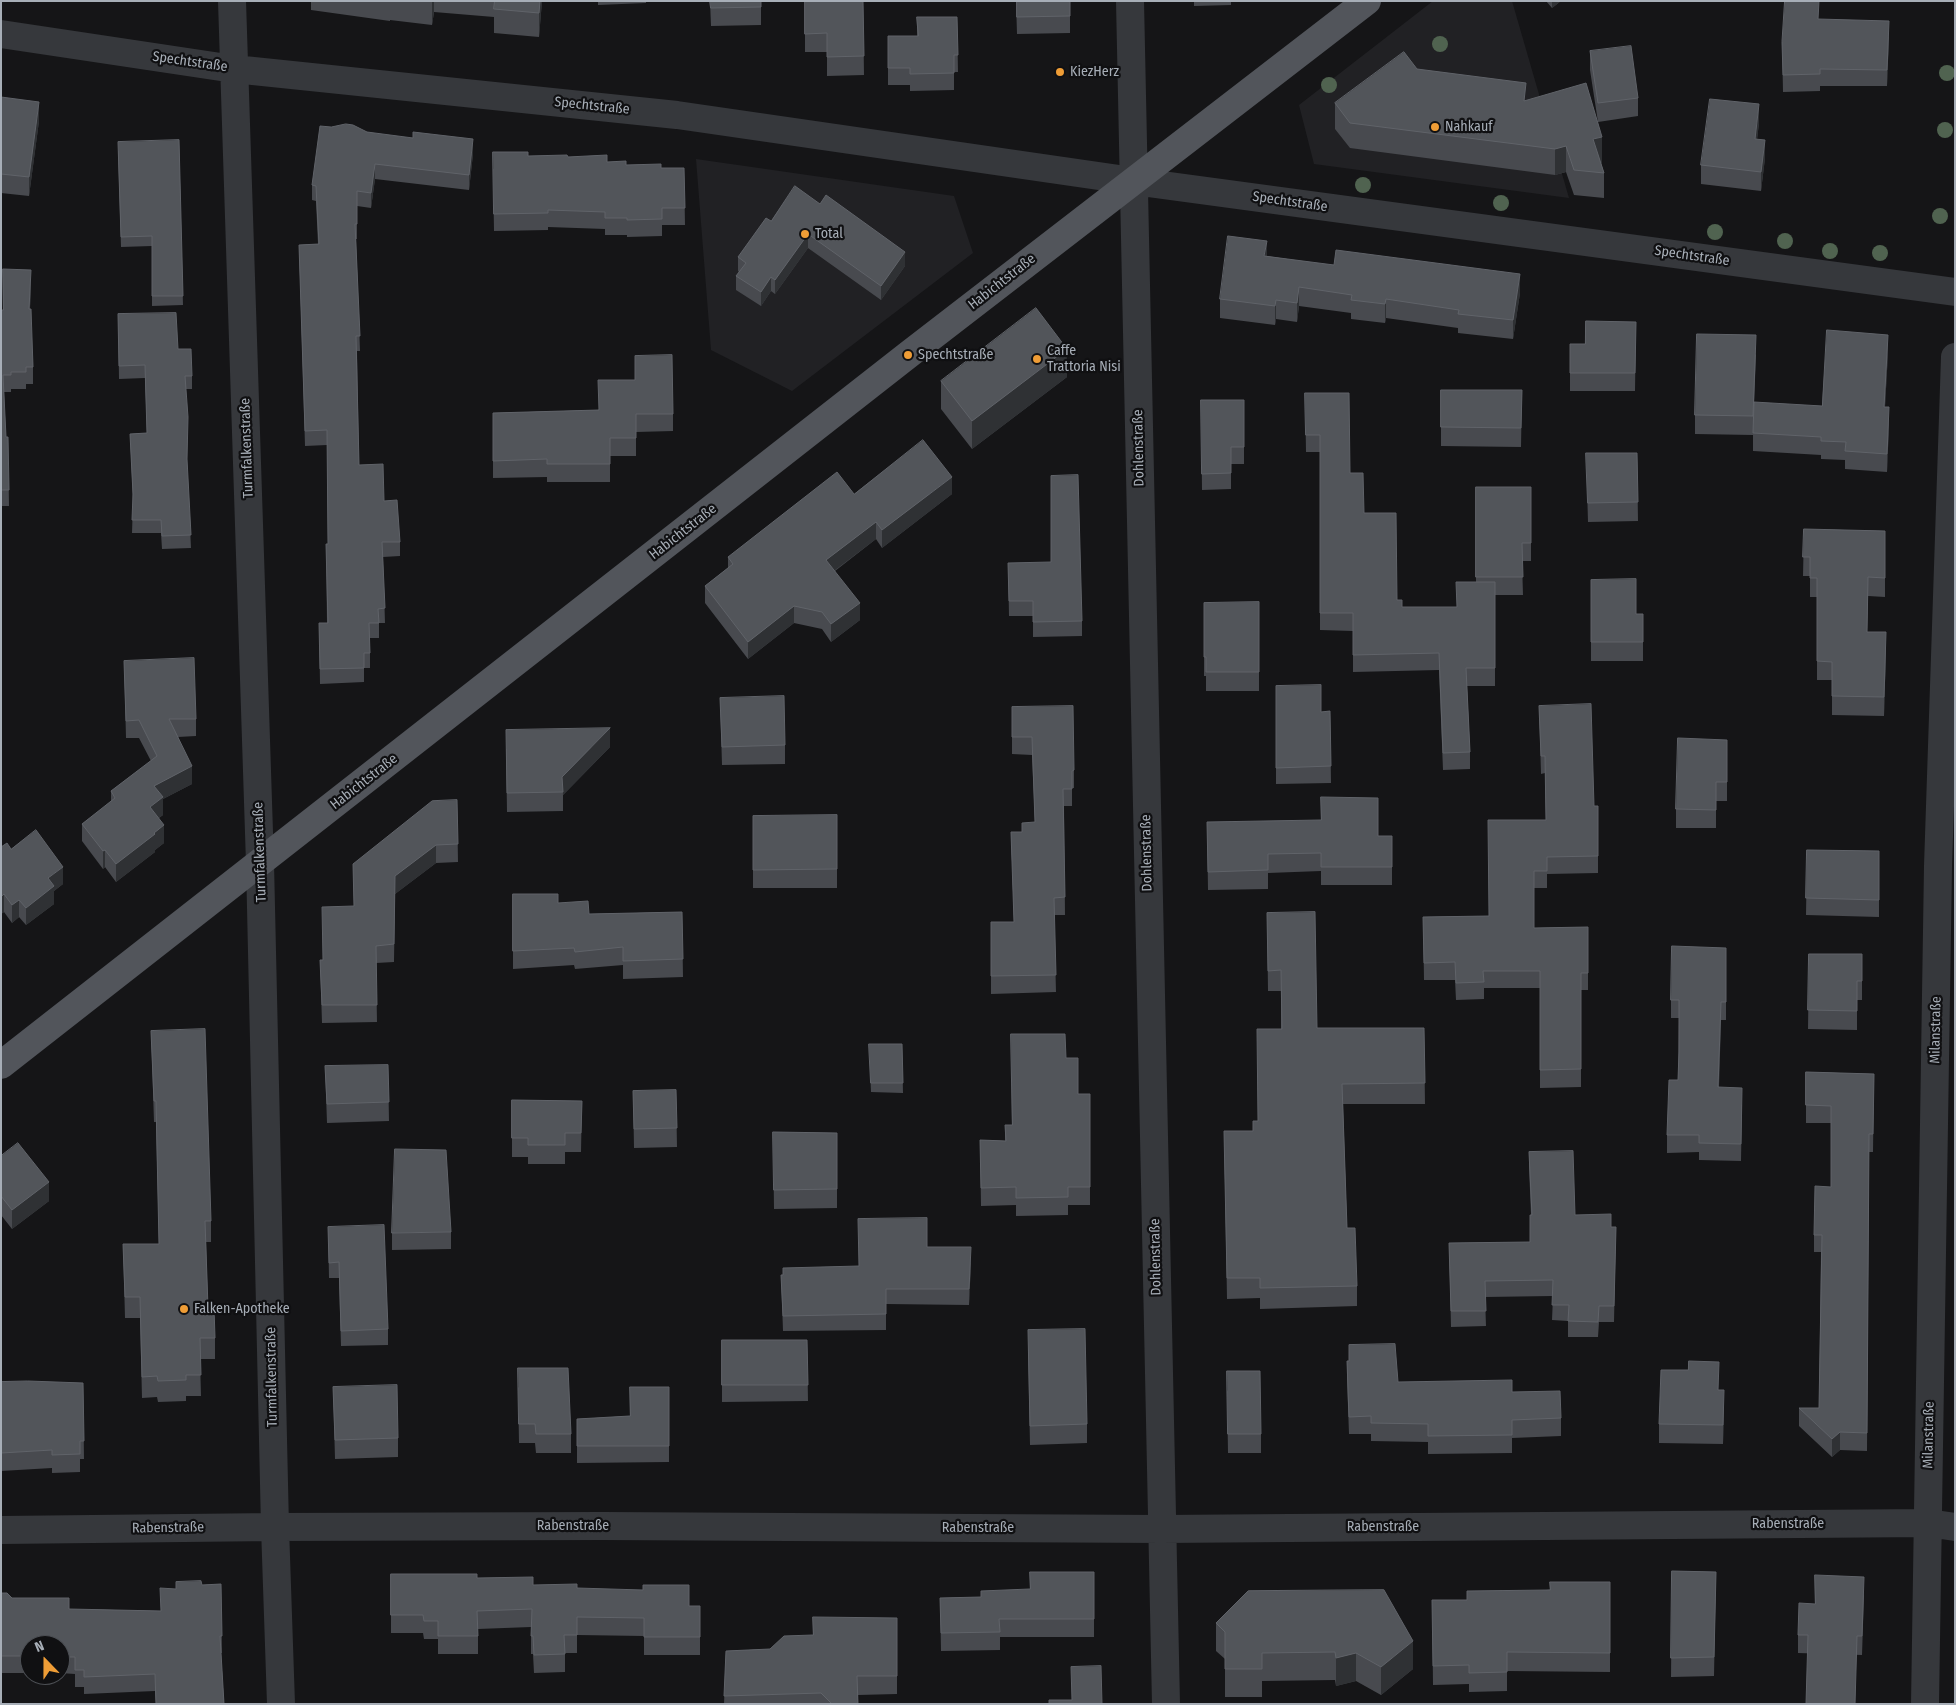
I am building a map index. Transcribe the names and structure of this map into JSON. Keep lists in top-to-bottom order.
{
  "streets": {
    "main road": ["Habichtstraße"],
    "street": [
      "Spechtstraße",
      "Turmfalkenstraße",
      "Dohlenstraße",
      "Milanstraße",
      "Rabenstraße"
    ]
  },
  "crossings": [
    ["Spechtstraße", "Habichtstraße"],
    ["Spechtstraße", "Turmfalkenstraße"],
    ["Spechtstraße", "Dohlenstraße"],
    ["Habichtstraße", "Turmfalkenstraße"],
    ["Habichtstraße", "Dohlenstraße"],
    ["Turmfalkenstraße", "Rabenstraße"],
    ["Dohlenstraße", "Rabenstraße"],
    ["Milanstraße", "Rabenstraße"]
  ],
  "places": [
    "KiezHerz",
    "Nahkauf",
    "Total",
    "Spechtstraße",
    "Caffe Trattoria Nisi",
    "Falken-Apotheke"
  ],
  "north": "top"
}
